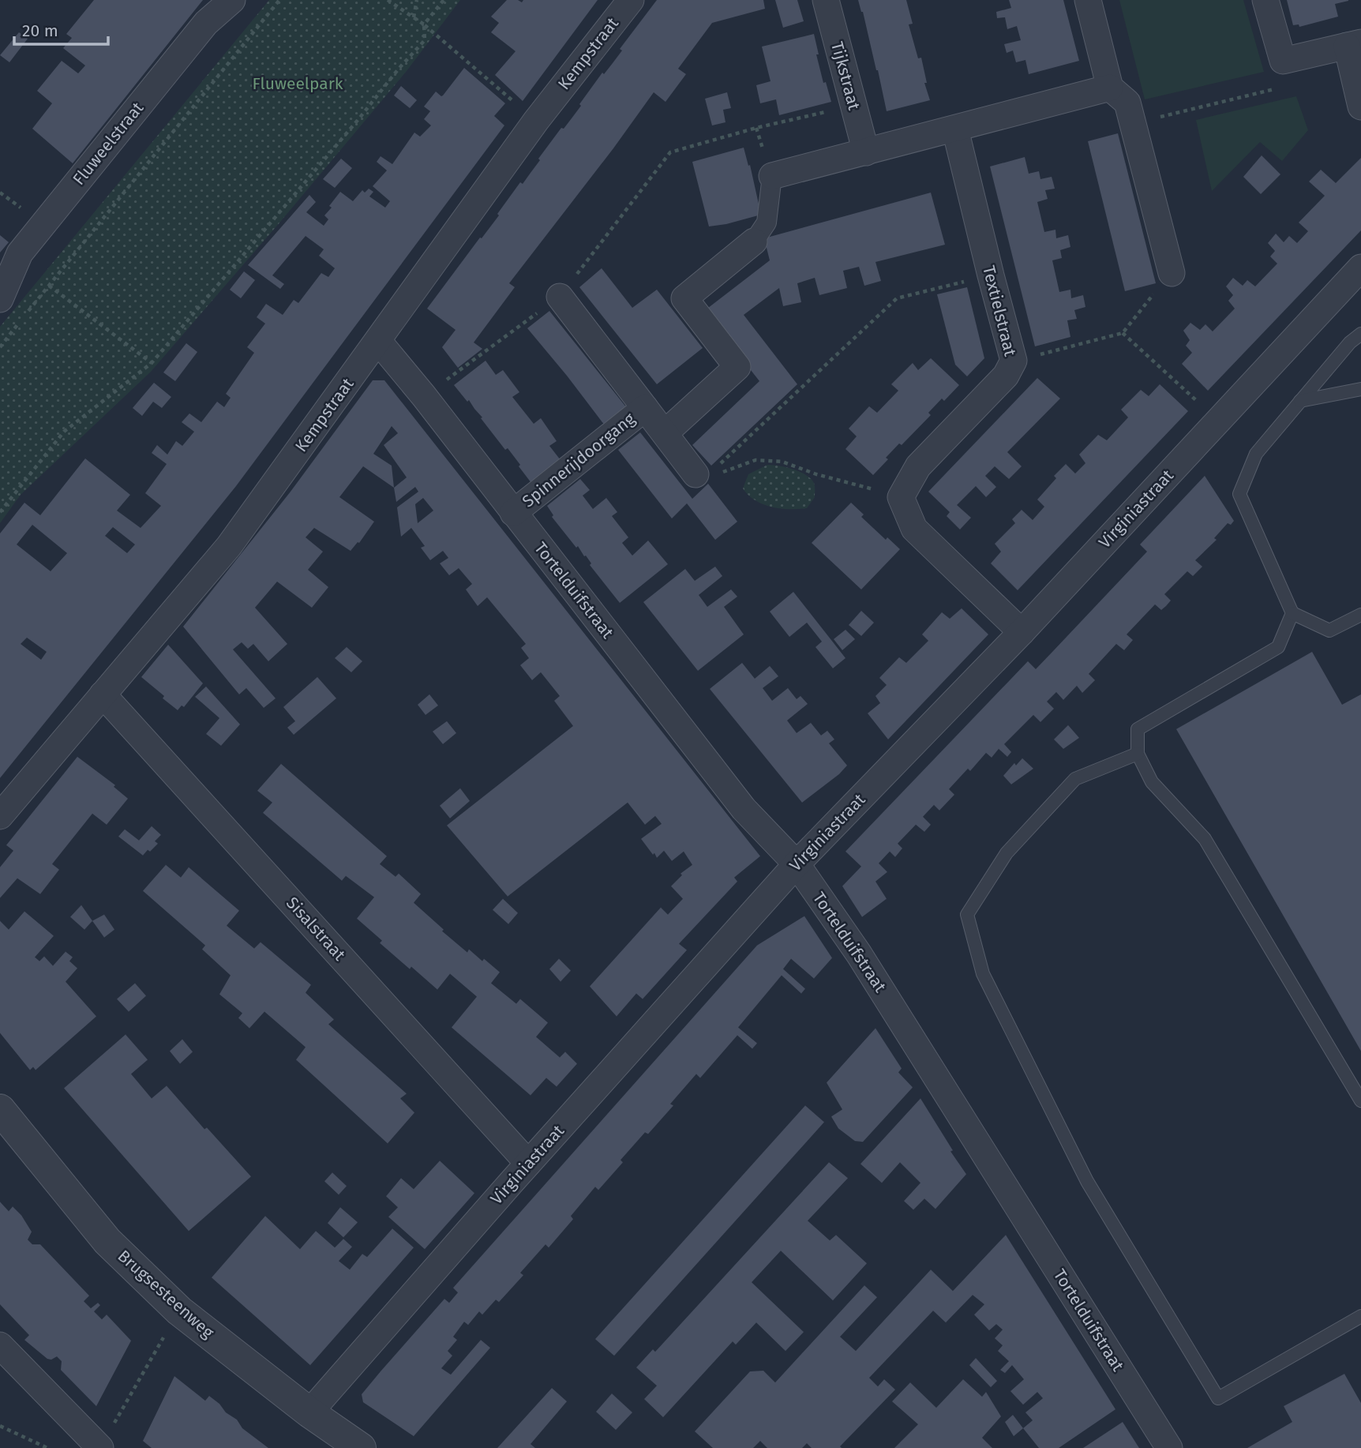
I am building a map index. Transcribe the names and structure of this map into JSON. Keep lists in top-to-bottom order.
{
  "streets": {
    "street": [
      "Kempstraat",
      "Tijkstraat",
      "Fluweelstraat",
      "Textielstraat",
      "Spinnerijdoorgang",
      "Virginiastraat",
      "Tortelduifstraat",
      "Sisalstraat",
      "Brugsesteenweg"
    ]
  },
  "crossings": [
    ["Kempstraat", "Tortelduifstraat"],
    ["Kempstraat", "Sisalstraat"],
    ["Spinnerijdoorgang", "Tortelduifstraat"],
    ["Virginiastraat", "Tortelduifstraat"],
    ["Virginiastraat", "Sisalstraat"],
    ["Virginiastraat", "Brugsesteenweg"]
  ],
  "parks": ["Fluweelpark"],
  "scale_bar": "20 m"
}
